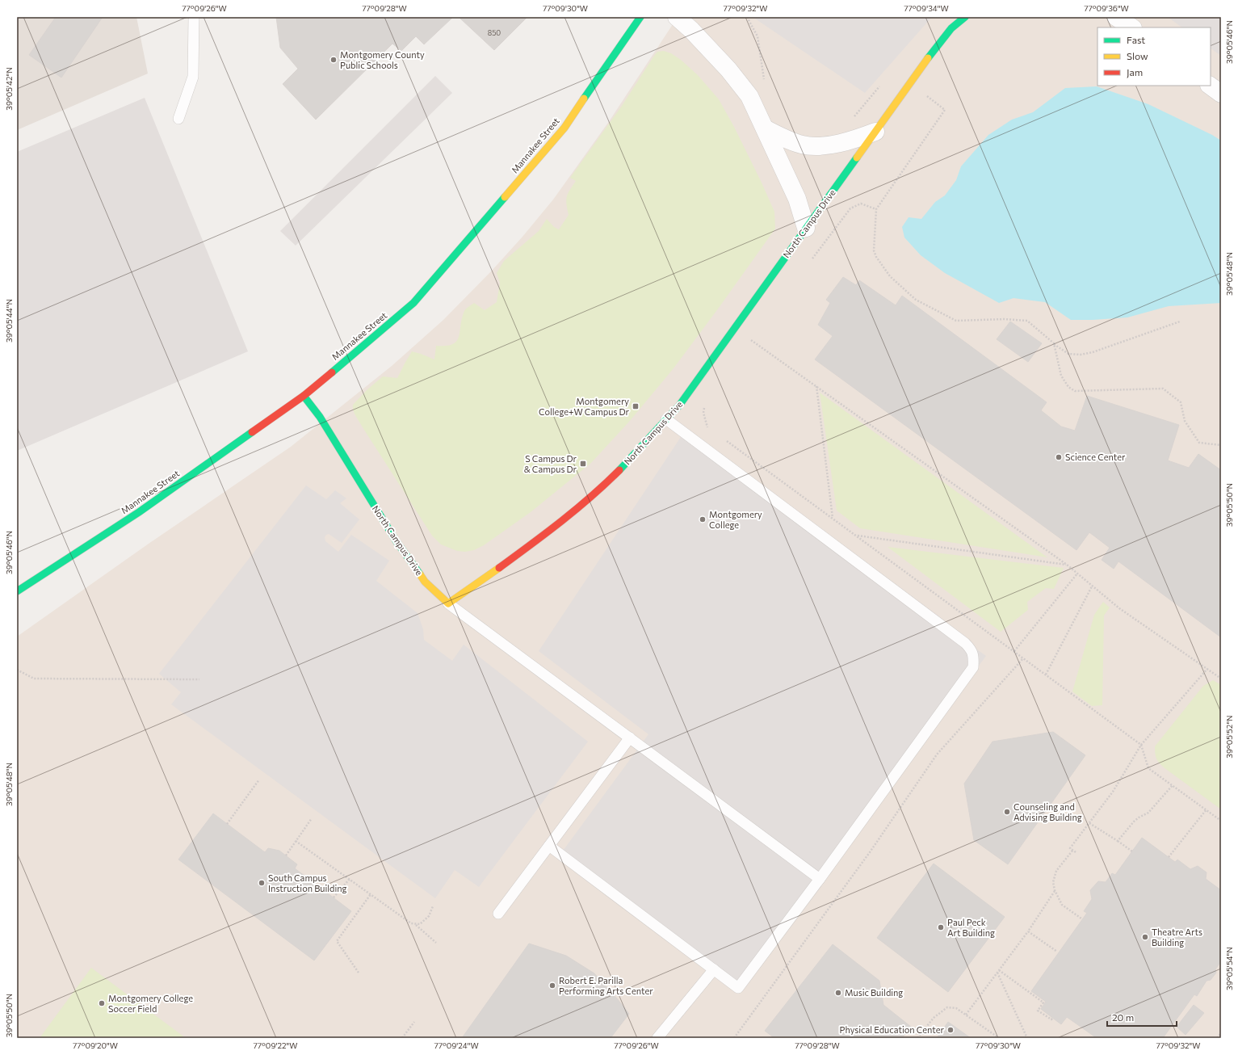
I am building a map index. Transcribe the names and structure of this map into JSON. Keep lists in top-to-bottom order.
{
  "streets": {
    "street": ["Mannakee Street", "North Campus Drive"]
  },
  "crossings": [
    ["Mannakee Street", "North Campus Drive"]
  ],
  "places": {
    "other": [
      "Montgomery County Public Schools",
      "Science Center",
      "Montgomery College",
      "Counseling and Advising Building",
      "South Campus Instruction Building",
      "Paul Peck Art Building",
      "Theatre Arts Building",
      "Robert E. Parilla Performing Arts Center",
      "Music Building",
      "Montgomery College Soccer Field",
      "Physical Education Center"
    ],
    "transit": ["Montgomery College+W Campus Dr", "S Campus Dr & Campus Dr"]
  },
  "house_numbers": ["850"],
  "legend": ["Fast", "Slow", "Jam"],
  "scale_bar": "20 m",
  "coordinates": [
    "77°09'26\"W",
    "77°09'28\"W",
    "77°09'30\"W",
    "77°09'32\"W",
    "77°09'34\"W",
    "77°09'36\"W",
    "39°05'46\"N",
    "39°05'42\"N",
    "39°05'48\"N",
    "39°05'44\"N",
    "39°05'50\"N",
    "39°05'52\"N",
    "39°05'54\"N",
    "77°09'20\"W",
    "77°09'22\"W",
    "77°09'24\"W"
  ]
}
